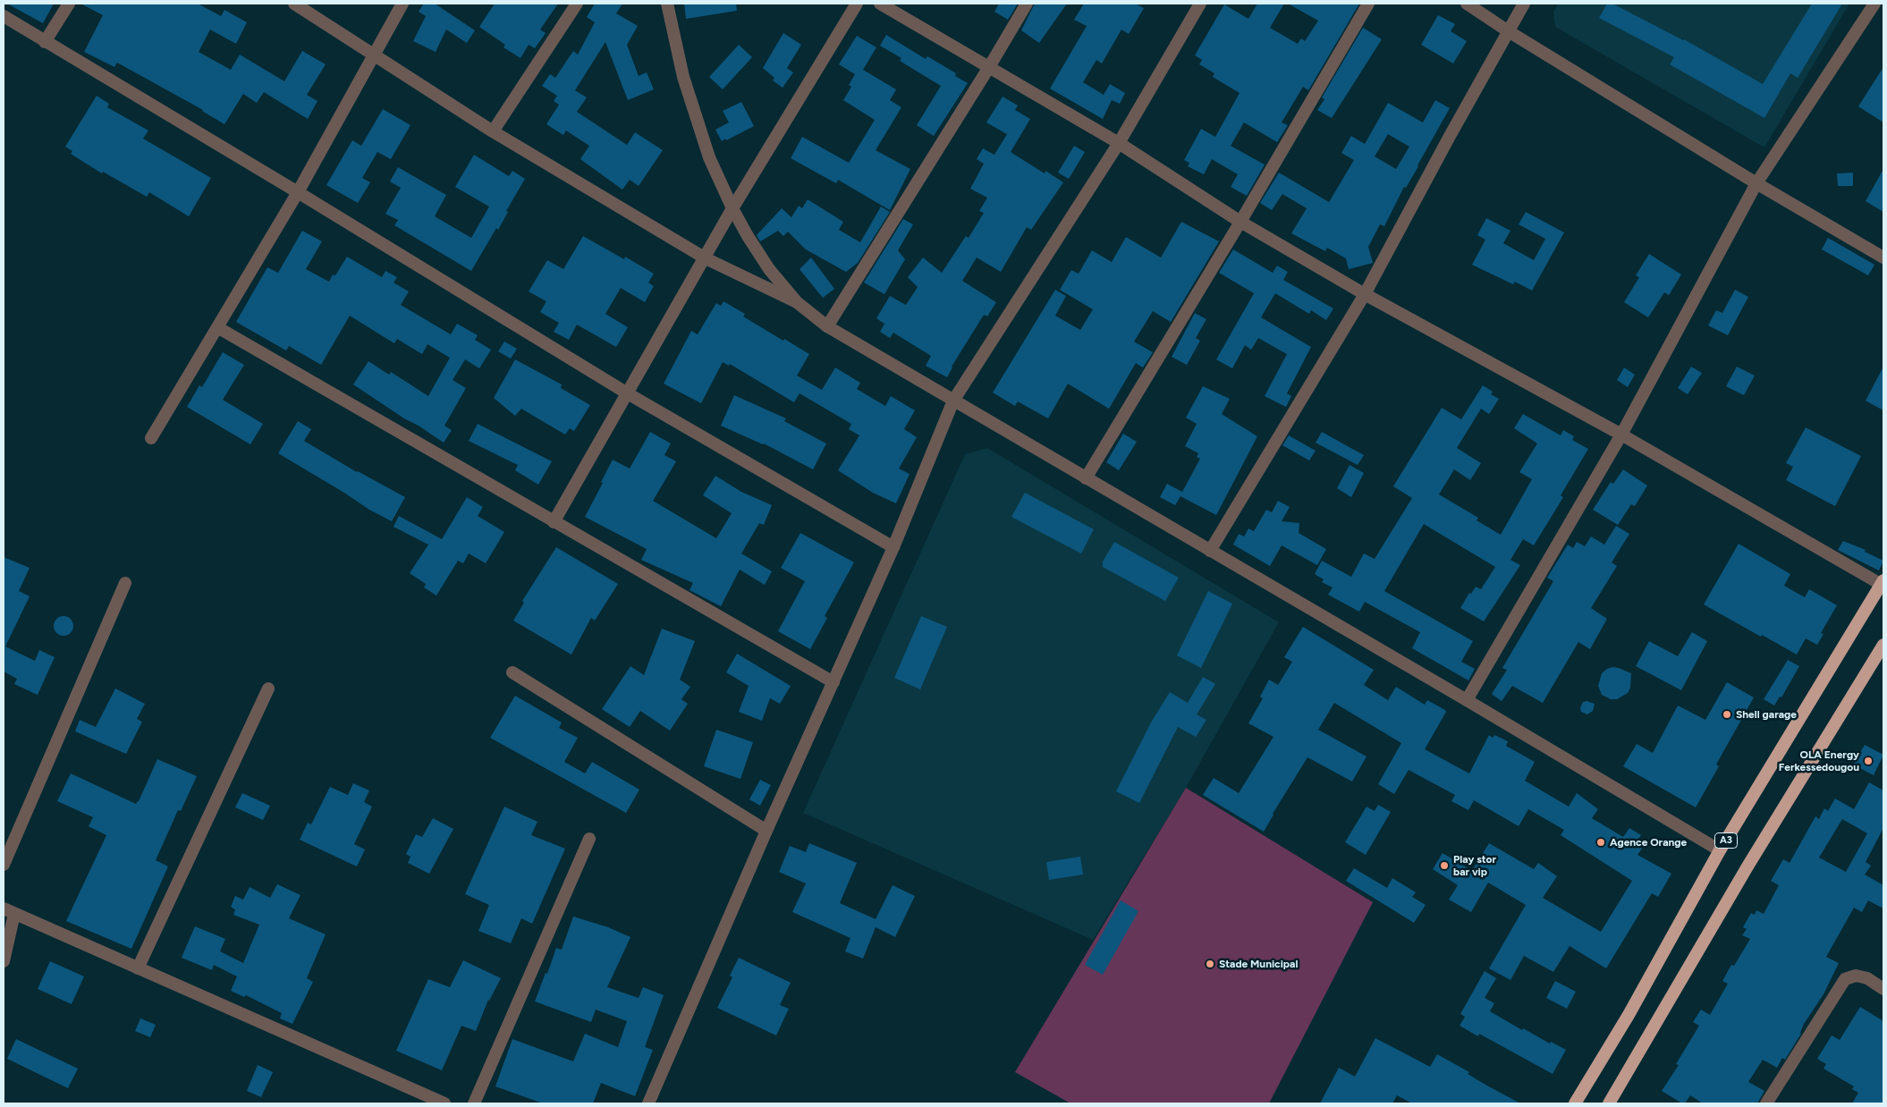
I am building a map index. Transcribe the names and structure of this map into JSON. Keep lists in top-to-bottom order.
{
  "streets": {
    "highway": ["A3"]
  },
  "places": [
    "Shell garage",
    "OLA Energy Ferkessedougou",
    "Agence Orange",
    "Play stor bar vip",
    "Stade Municipal"
  ]
}
